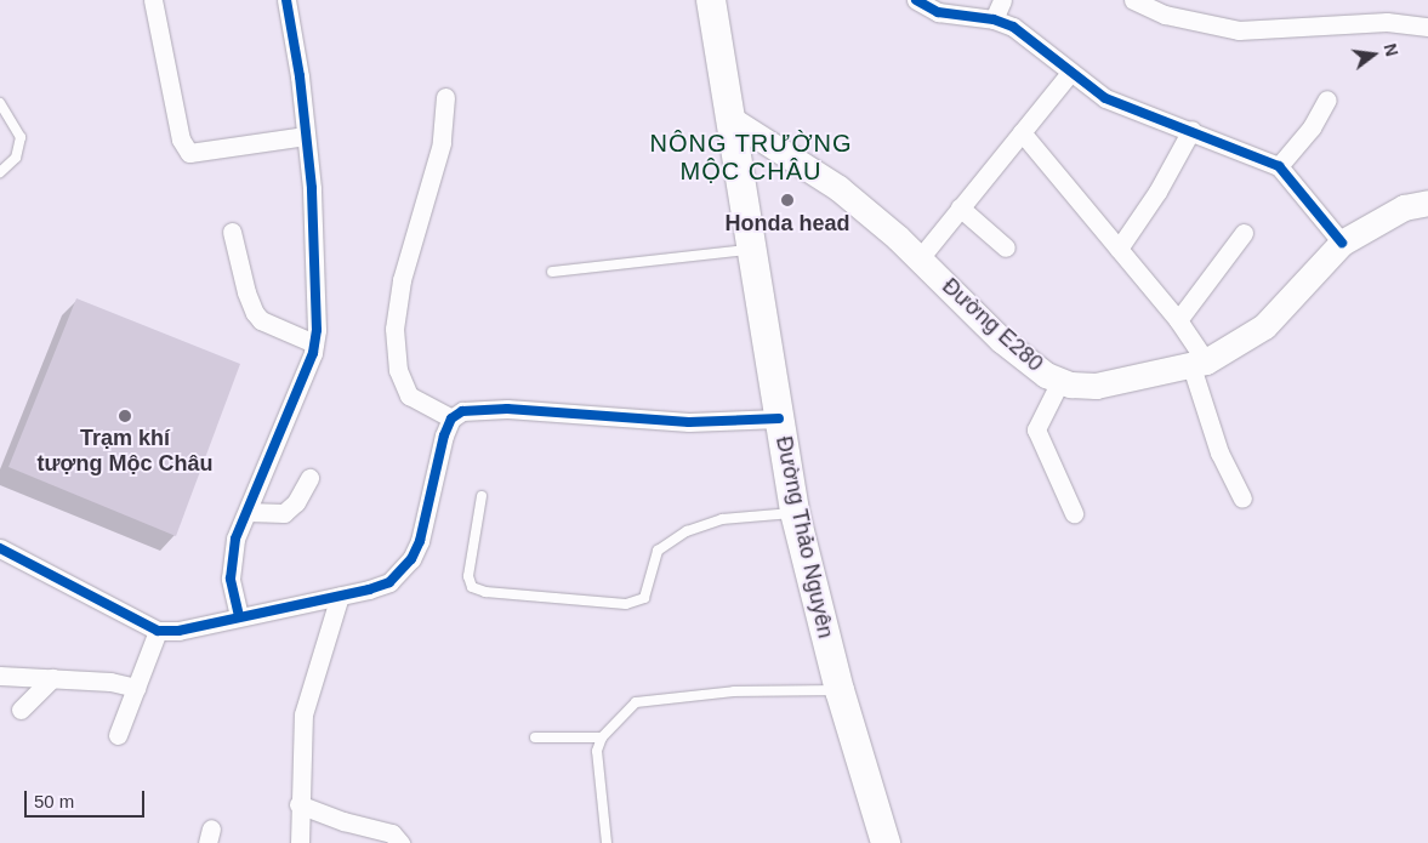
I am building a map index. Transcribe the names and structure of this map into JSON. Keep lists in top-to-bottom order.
{
  "streets": {
    "main road": ["Đường E280", "Đường Thảo Nguyên"]
  },
  "crossings": [
    ["Đường E280", "Đường Thảo Nguyên"]
  ],
  "districts": ["NÔNG TRƯỜNG MỘC CHÂU"],
  "places": ["Honda head", "Trạm khí tượng Mộc Châu"],
  "scale_bar": "50 m",
  "north": "right"
}
